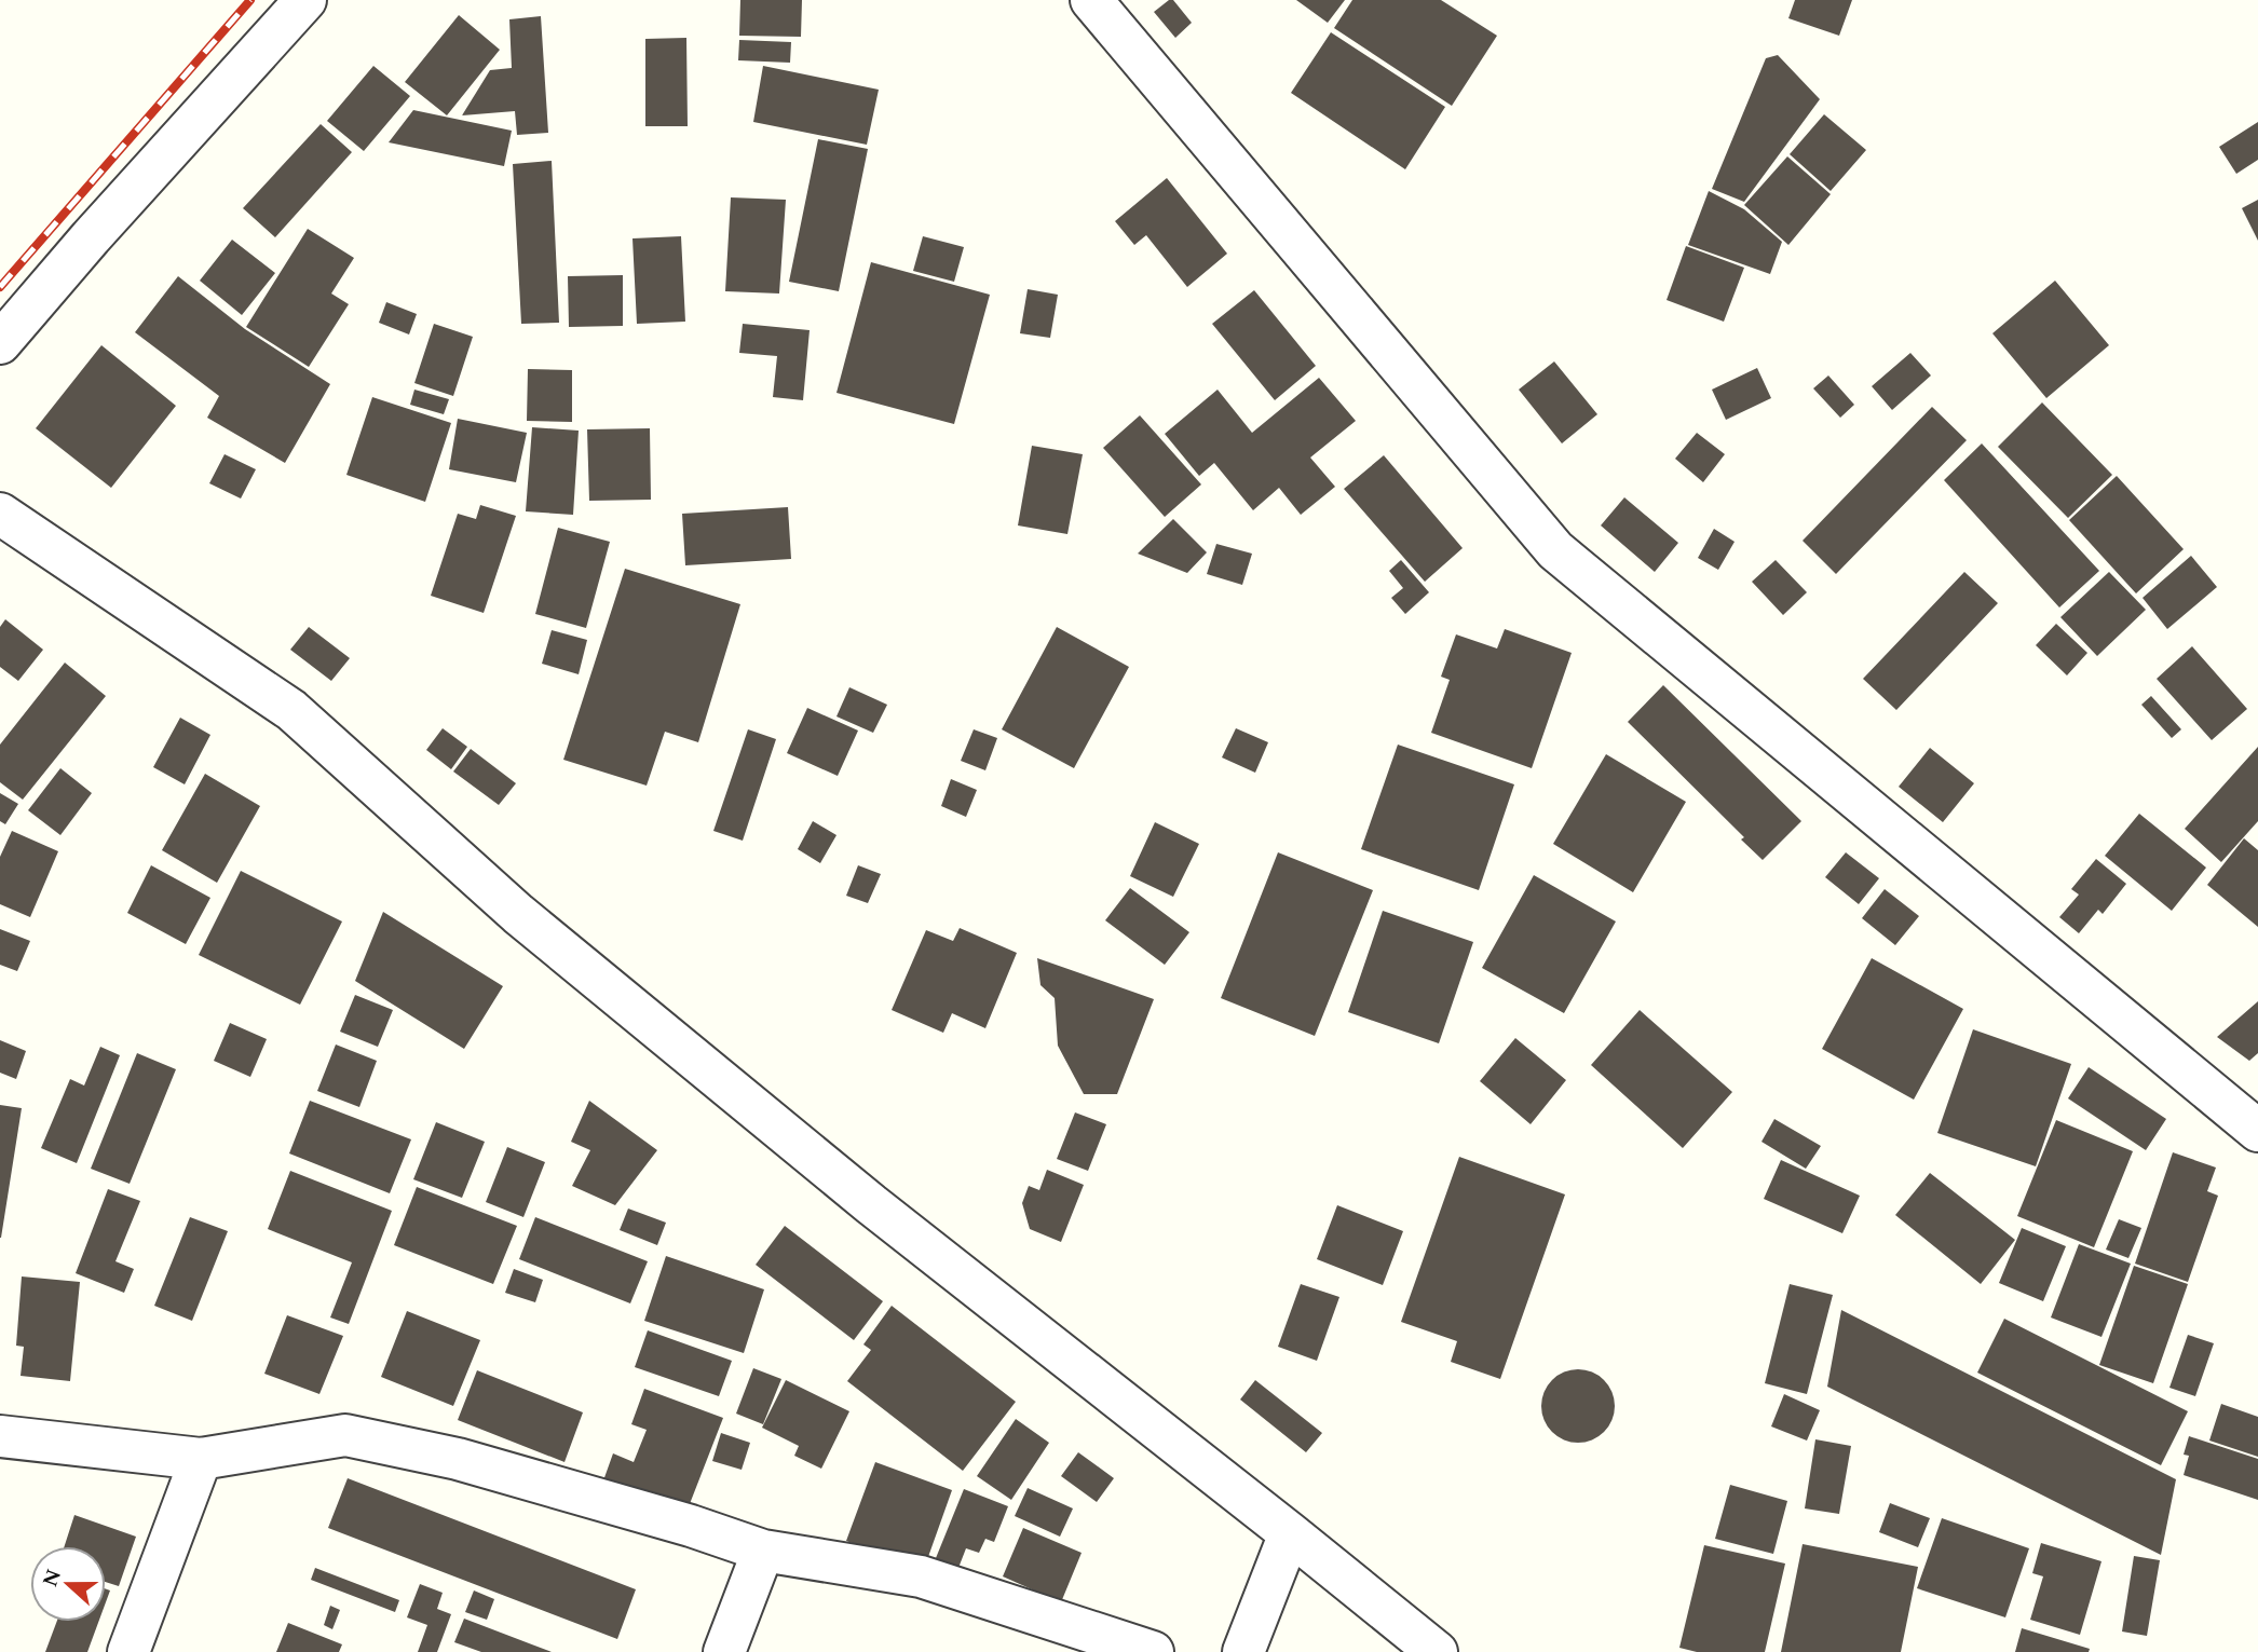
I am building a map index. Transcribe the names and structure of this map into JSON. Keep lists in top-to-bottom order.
{
  "north": "left"
}
